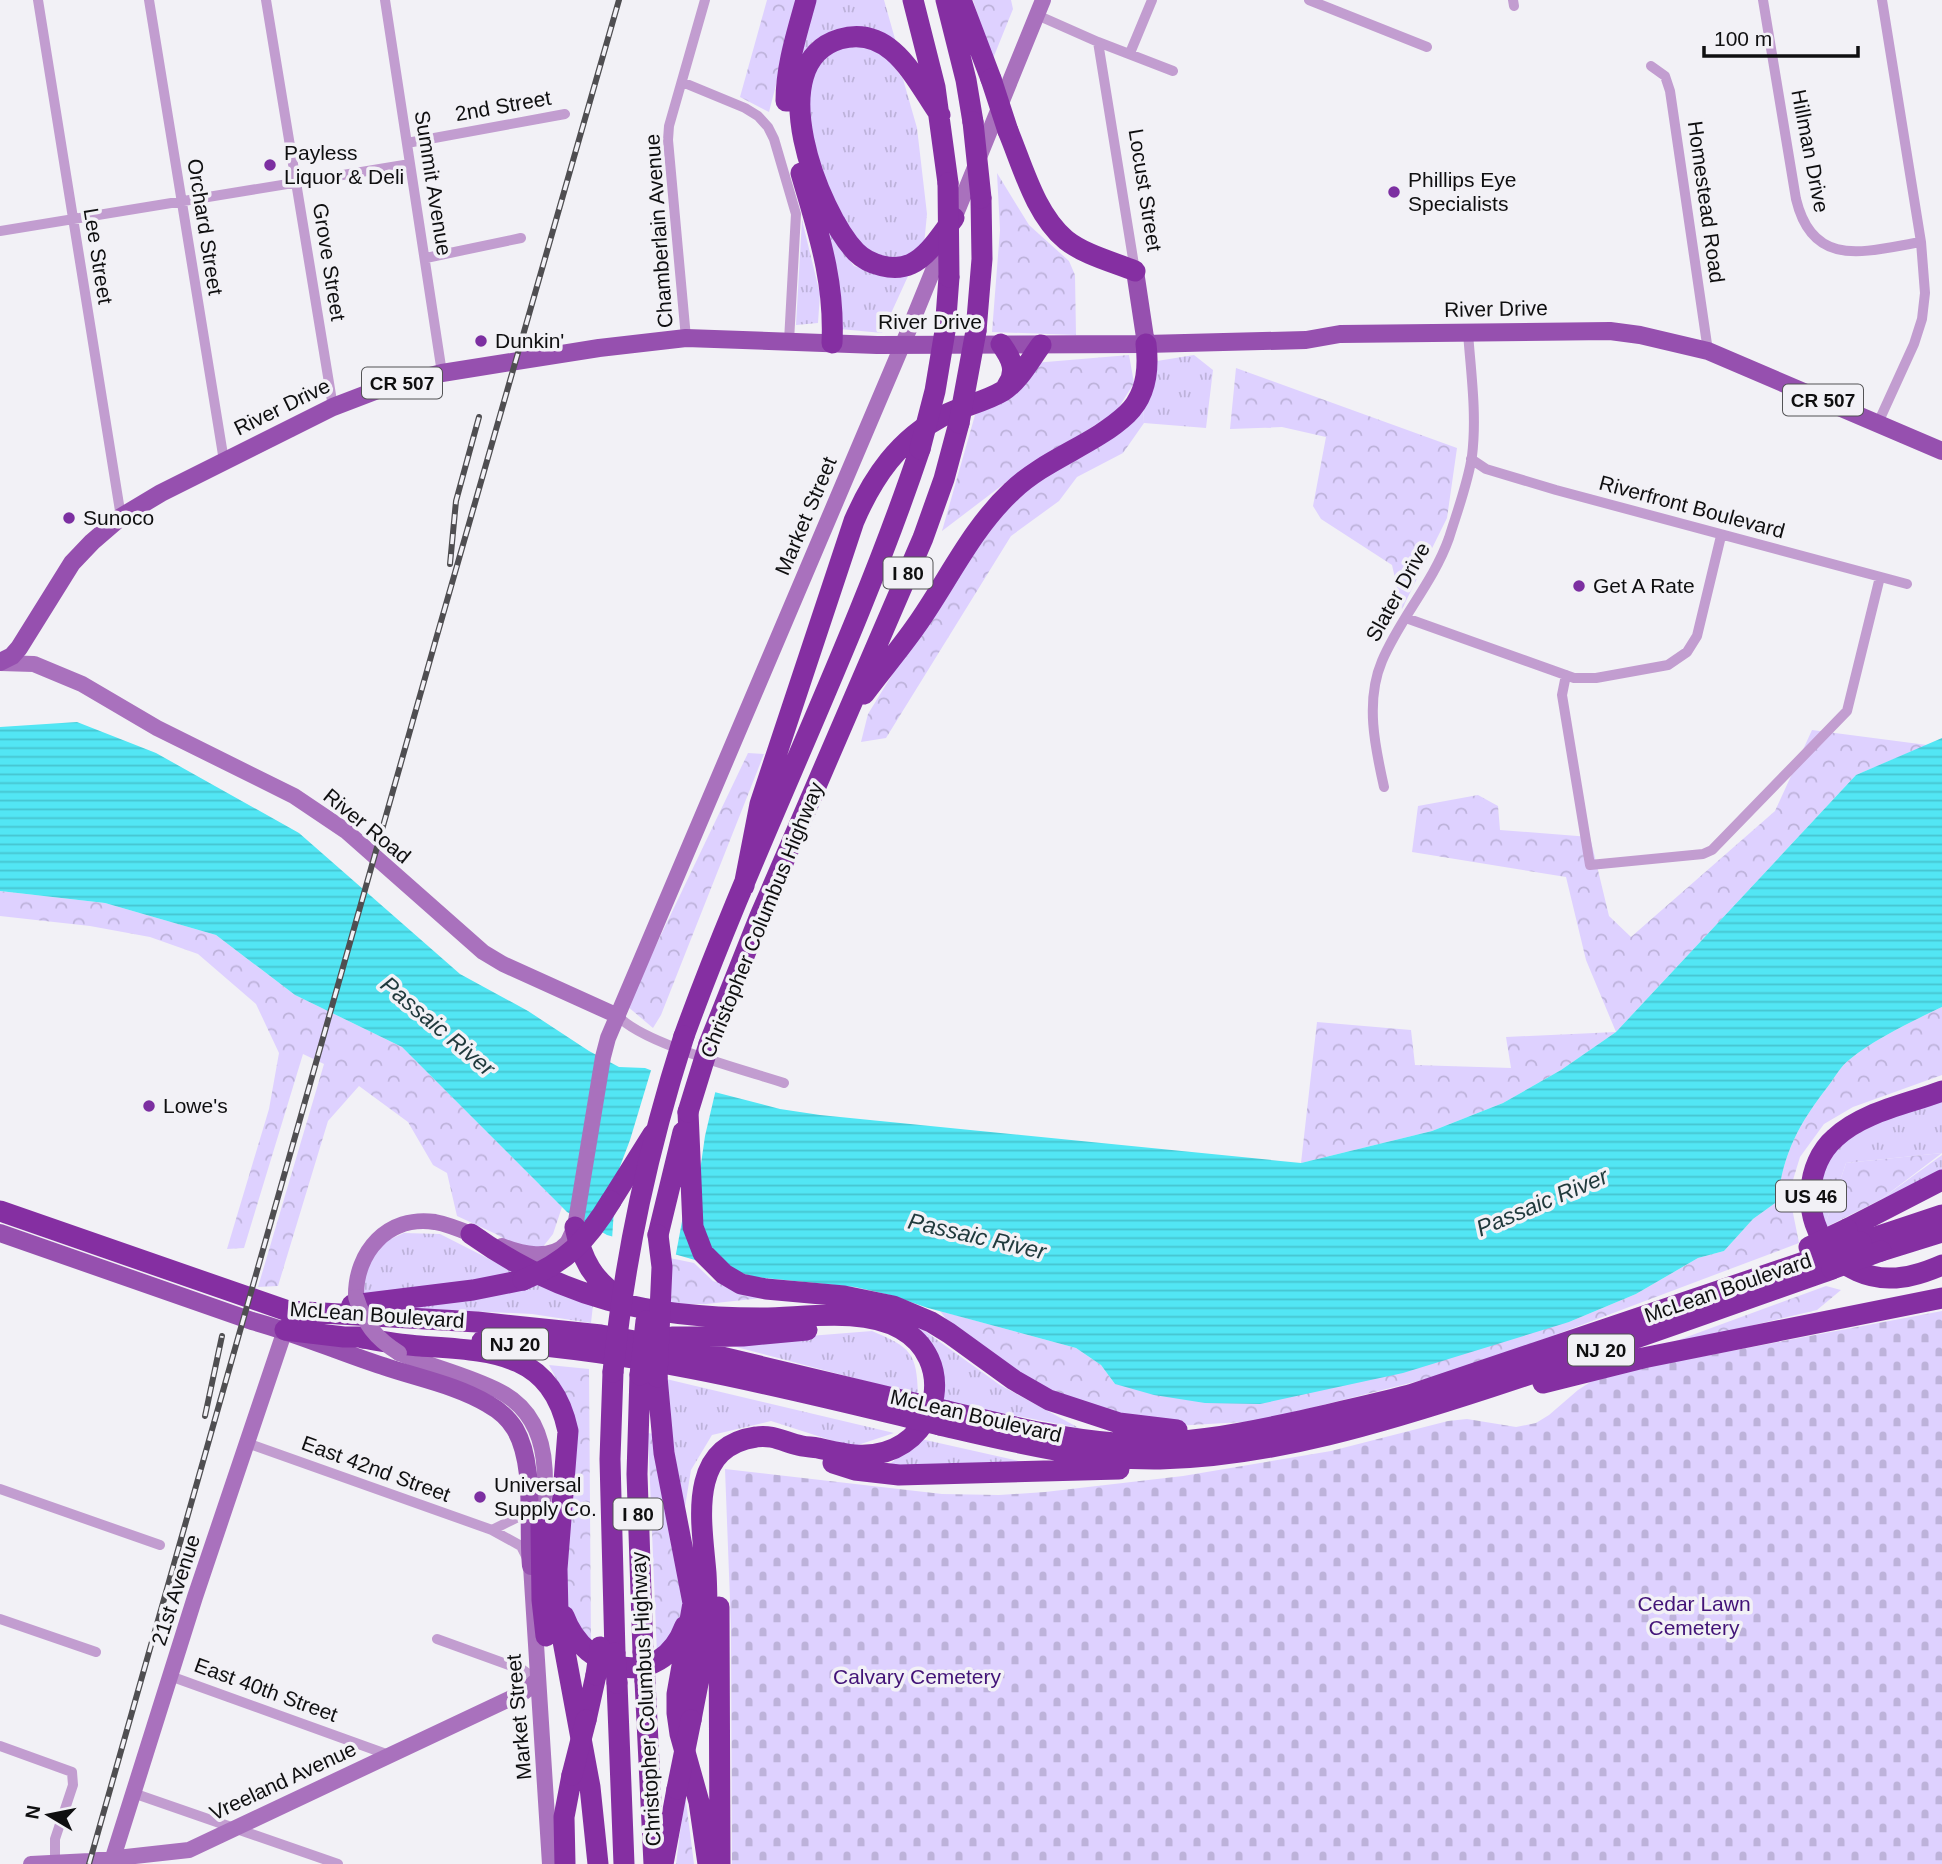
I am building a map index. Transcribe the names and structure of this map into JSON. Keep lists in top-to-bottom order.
{
  "streets": {
    "highway": [
      "I 80",
      "Christopher Columbus Highway",
      "US 46",
      "McLean Boulevard",
      "NJ 20"
    ],
    "main road": [
      "Locust Street",
      "River Drive",
      "CR 507",
      "Market Street",
      "River Road",
      "21st Avenue",
      "Vreeland Avenue"
    ],
    "street": [
      "2nd Street",
      "Hillman Drive",
      "Summit Avenue",
      "Homestead Road",
      "Orchard Street",
      "Chamberlain Avenue",
      "Lee Street",
      "Grove Street",
      "Riverfront Boulevard",
      "Slater Drive",
      "East 42nd Street",
      "East 40th Street"
    ]
  },
  "crossings": [
    ["2nd Street", "Summit Avenue"],
    ["Summit Avenue", "River Drive"],
    ["Locust Street", "River Drive"],
    ["Homestead Road", "River Drive"],
    ["Orchard Street", "River Drive"],
    ["Chamberlain Avenue", "River Drive"],
    ["Lee Street", "River Drive"],
    ["Grove Street", "River Drive"],
    ["River Drive", "Market Street"],
    ["River Drive", "Slater Drive"],
    ["River Drive", "River Road"],
    ["Riverfront Boulevard", "Slater Drive"],
    ["Market Street", "River Road"],
    ["Market Street", "East 42nd Street"],
    ["Market Street", "Vreeland Avenue"],
    ["McLean Boulevard", "21st Avenue"],
    ["East 42nd Street", "21st Avenue"],
    ["21st Avenue", "East 40th Street"],
    ["21st Avenue", "Vreeland Avenue"],
    ["East 40th Street", "Vreeland Avenue"]
  ],
  "water": ["Passaic River"],
  "parks": ["Cedar Lawn Cemetery", "Calvary Cemetery"],
  "places": [
    "Payless Liquor & Deli",
    "Phillips Eye Specialists",
    "Dunkin'",
    "Sunoco",
    "Get A Rate",
    "Lowe's",
    "Universal Supply Co."
  ],
  "scale_bar": "100 m",
  "north": "left"
}
